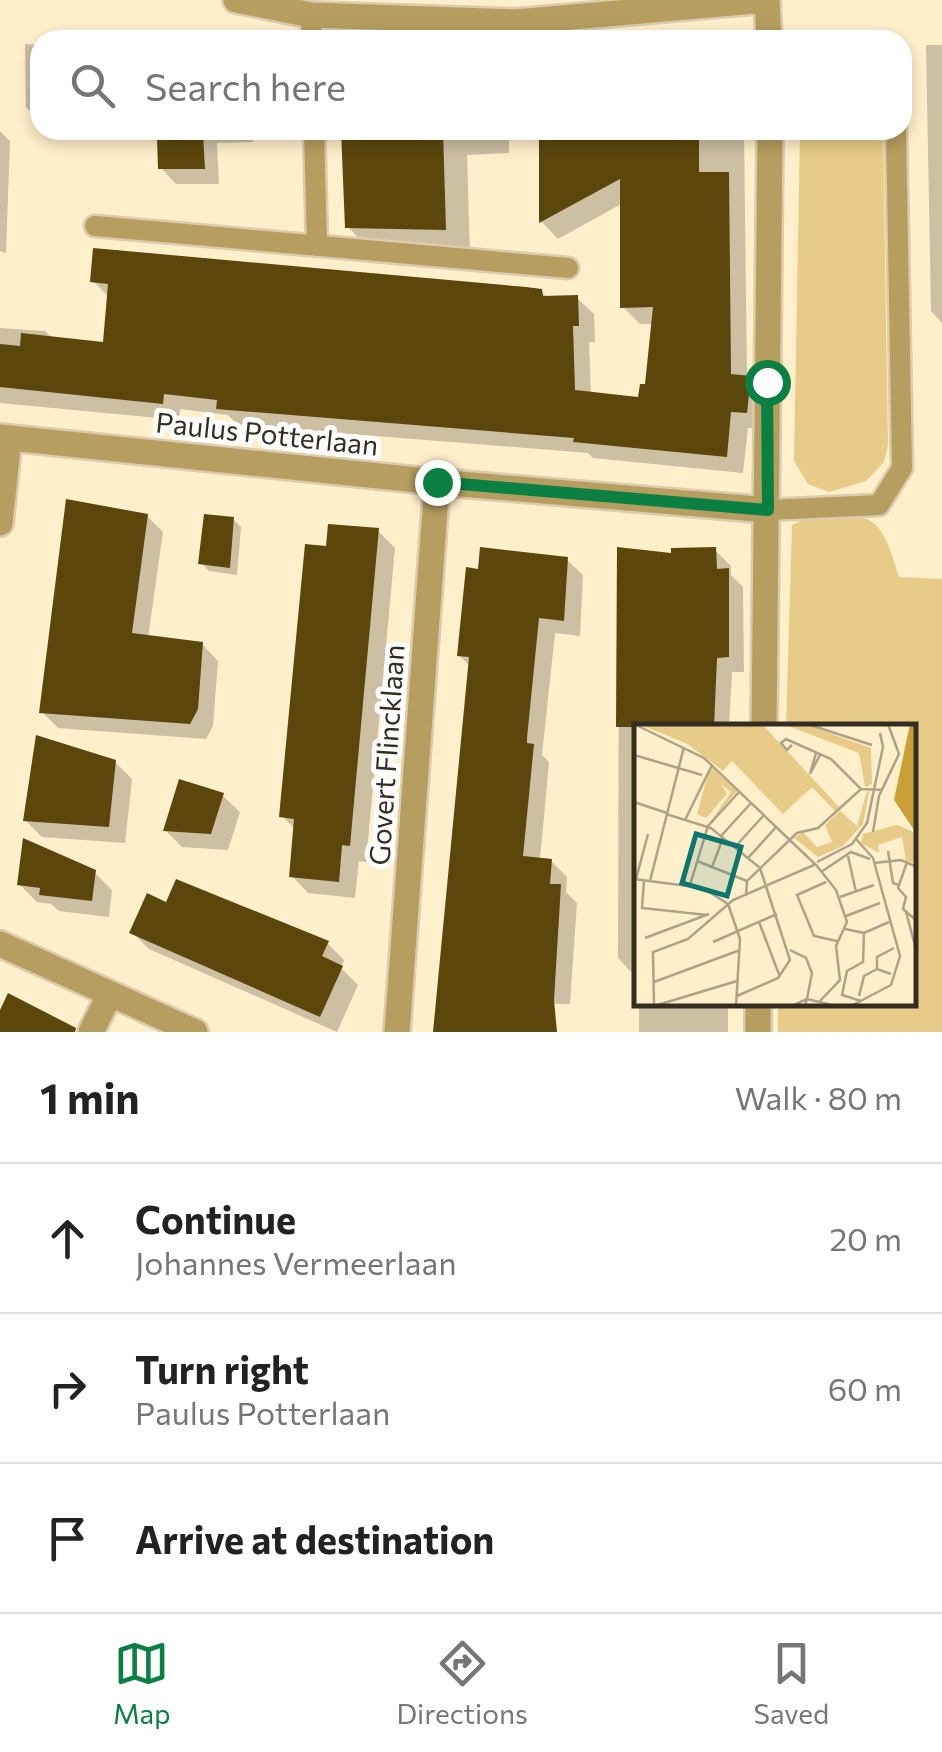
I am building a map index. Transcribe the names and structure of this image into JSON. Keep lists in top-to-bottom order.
{
  "streets": {
    "street": ["Paulus Potterlaan", "Govert Flincklaan"]
  },
  "crossings": [
    ["Paulus Potterlaan", "Govert Flincklaan"]
  ],
  "page": {
    "search": "Search here",
    "heading": ["1 min", "Walk · 80 m"],
    "list": [
      ["Continue", "Johannes Vermeerlaan", "20 m"],
      ["Turn right", "Paulus Potterlaan", "60 m"],
      "Arrive at destination"
    ],
    "nav": ["Map", "Directions", "Saved"]
  }
}
